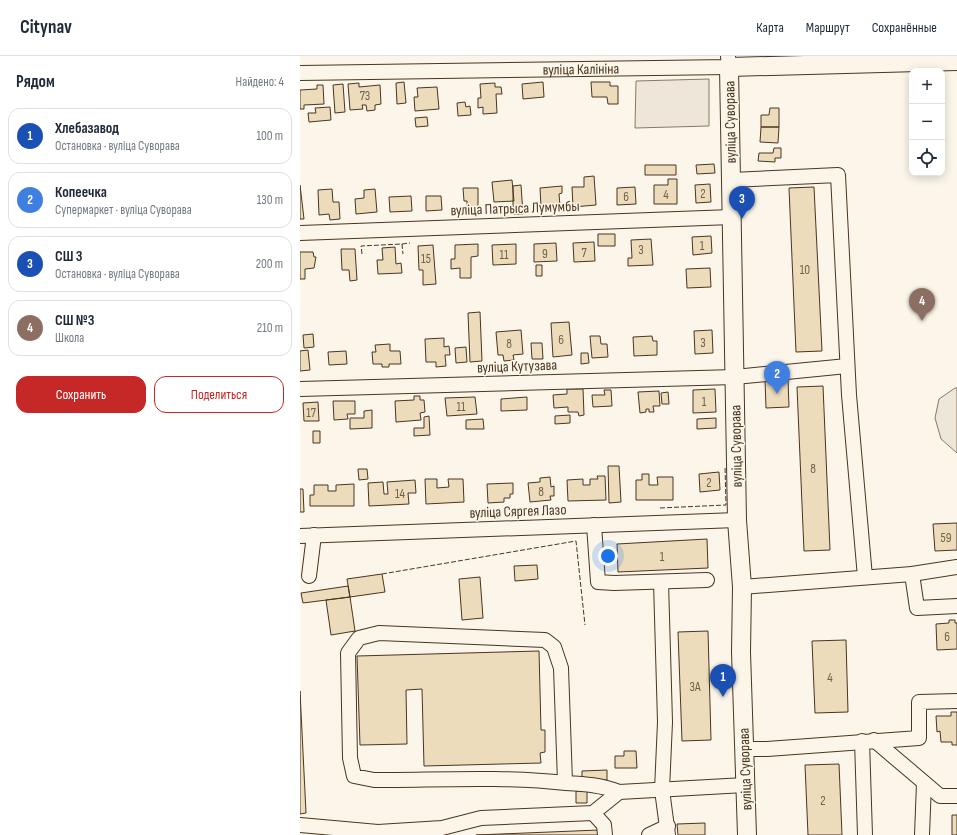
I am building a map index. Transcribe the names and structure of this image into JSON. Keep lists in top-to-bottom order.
{
  "streets": {
    "main road": ["вуліца Калініна", "вуліца Суворава"],
    "street": ["вуліца Патрыса Лумумбы", "вуліца Кутузава", "вуліца Сяргея Лазо"]
  },
  "crossings": [
    ["вуліца Калініна", "вуліца Суворава"],
    ["вуліца Суворава", "вуліца Патрыса Лумумбы"],
    ["вуліца Суворава", "вуліца Кутузава"],
    ["вуліца Суворава", "вуліца Сяргея Лазо"]
  ],
  "house_numbers": [
    "73",
    "2",
    "4",
    "6",
    "1",
    "3",
    "7",
    "9",
    "11",
    "15",
    "10",
    "6",
    "3",
    "8",
    "1",
    "11",
    "17",
    "8",
    "2",
    "8",
    "14",
    "59",
    "1",
    "6",
    "4",
    "3А",
    "2"
  ],
  "page": {
    "header": "Citynav",
    "nav": ["Карта", "Маршрут", "Сохранённые"],
    "heading": ["Рядом", "Найдено: 4"],
    "map_buttons": ["+", "−"],
    "list": [
      {
        "mark": "1",
        "name": "Хлебазавод",
        "note": "Остановка · вуліца Суворава",
        "value": "100 m"
      },
      {
        "mark": "2",
        "name": "Копеечка",
        "note": "Супермаркет · вуліца Суворава",
        "value": "130 m"
      },
      {
        "mark": "3",
        "name": "СШ 3",
        "note": "Остановка · вуліца Суворава",
        "value": "200 m"
      },
      {
        "mark": "4",
        "name": "СШ №3",
        "note": "Школа",
        "value": "210 m"
      }
    ],
    "pins": [
      "3",
      "4",
      "2",
      "1"
    ],
    "buttons": ["Сохранить", "Поделиться"]
  }
}
